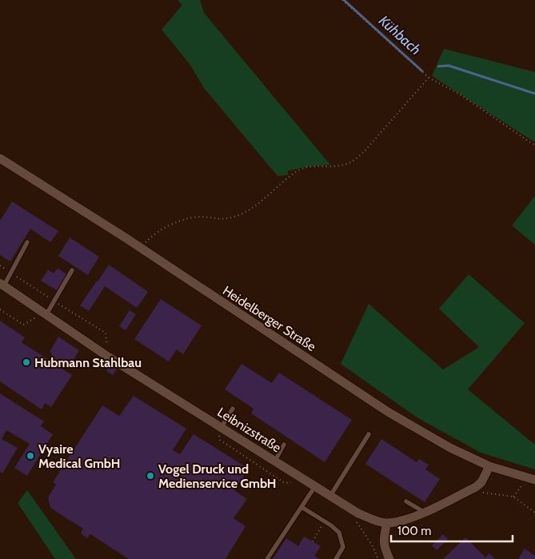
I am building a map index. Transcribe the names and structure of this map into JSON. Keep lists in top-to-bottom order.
{
  "streets": {
    "street": ["Heidelberger Straße", "Leibnizstraße"]
  },
  "water": ["Kühbach"],
  "places": ["Hubmann Stahlbau", "Vyaire Medical GmbH", "Vogel Druck und Medienservice GmbH"],
  "scale_bar": "100 m"
}
